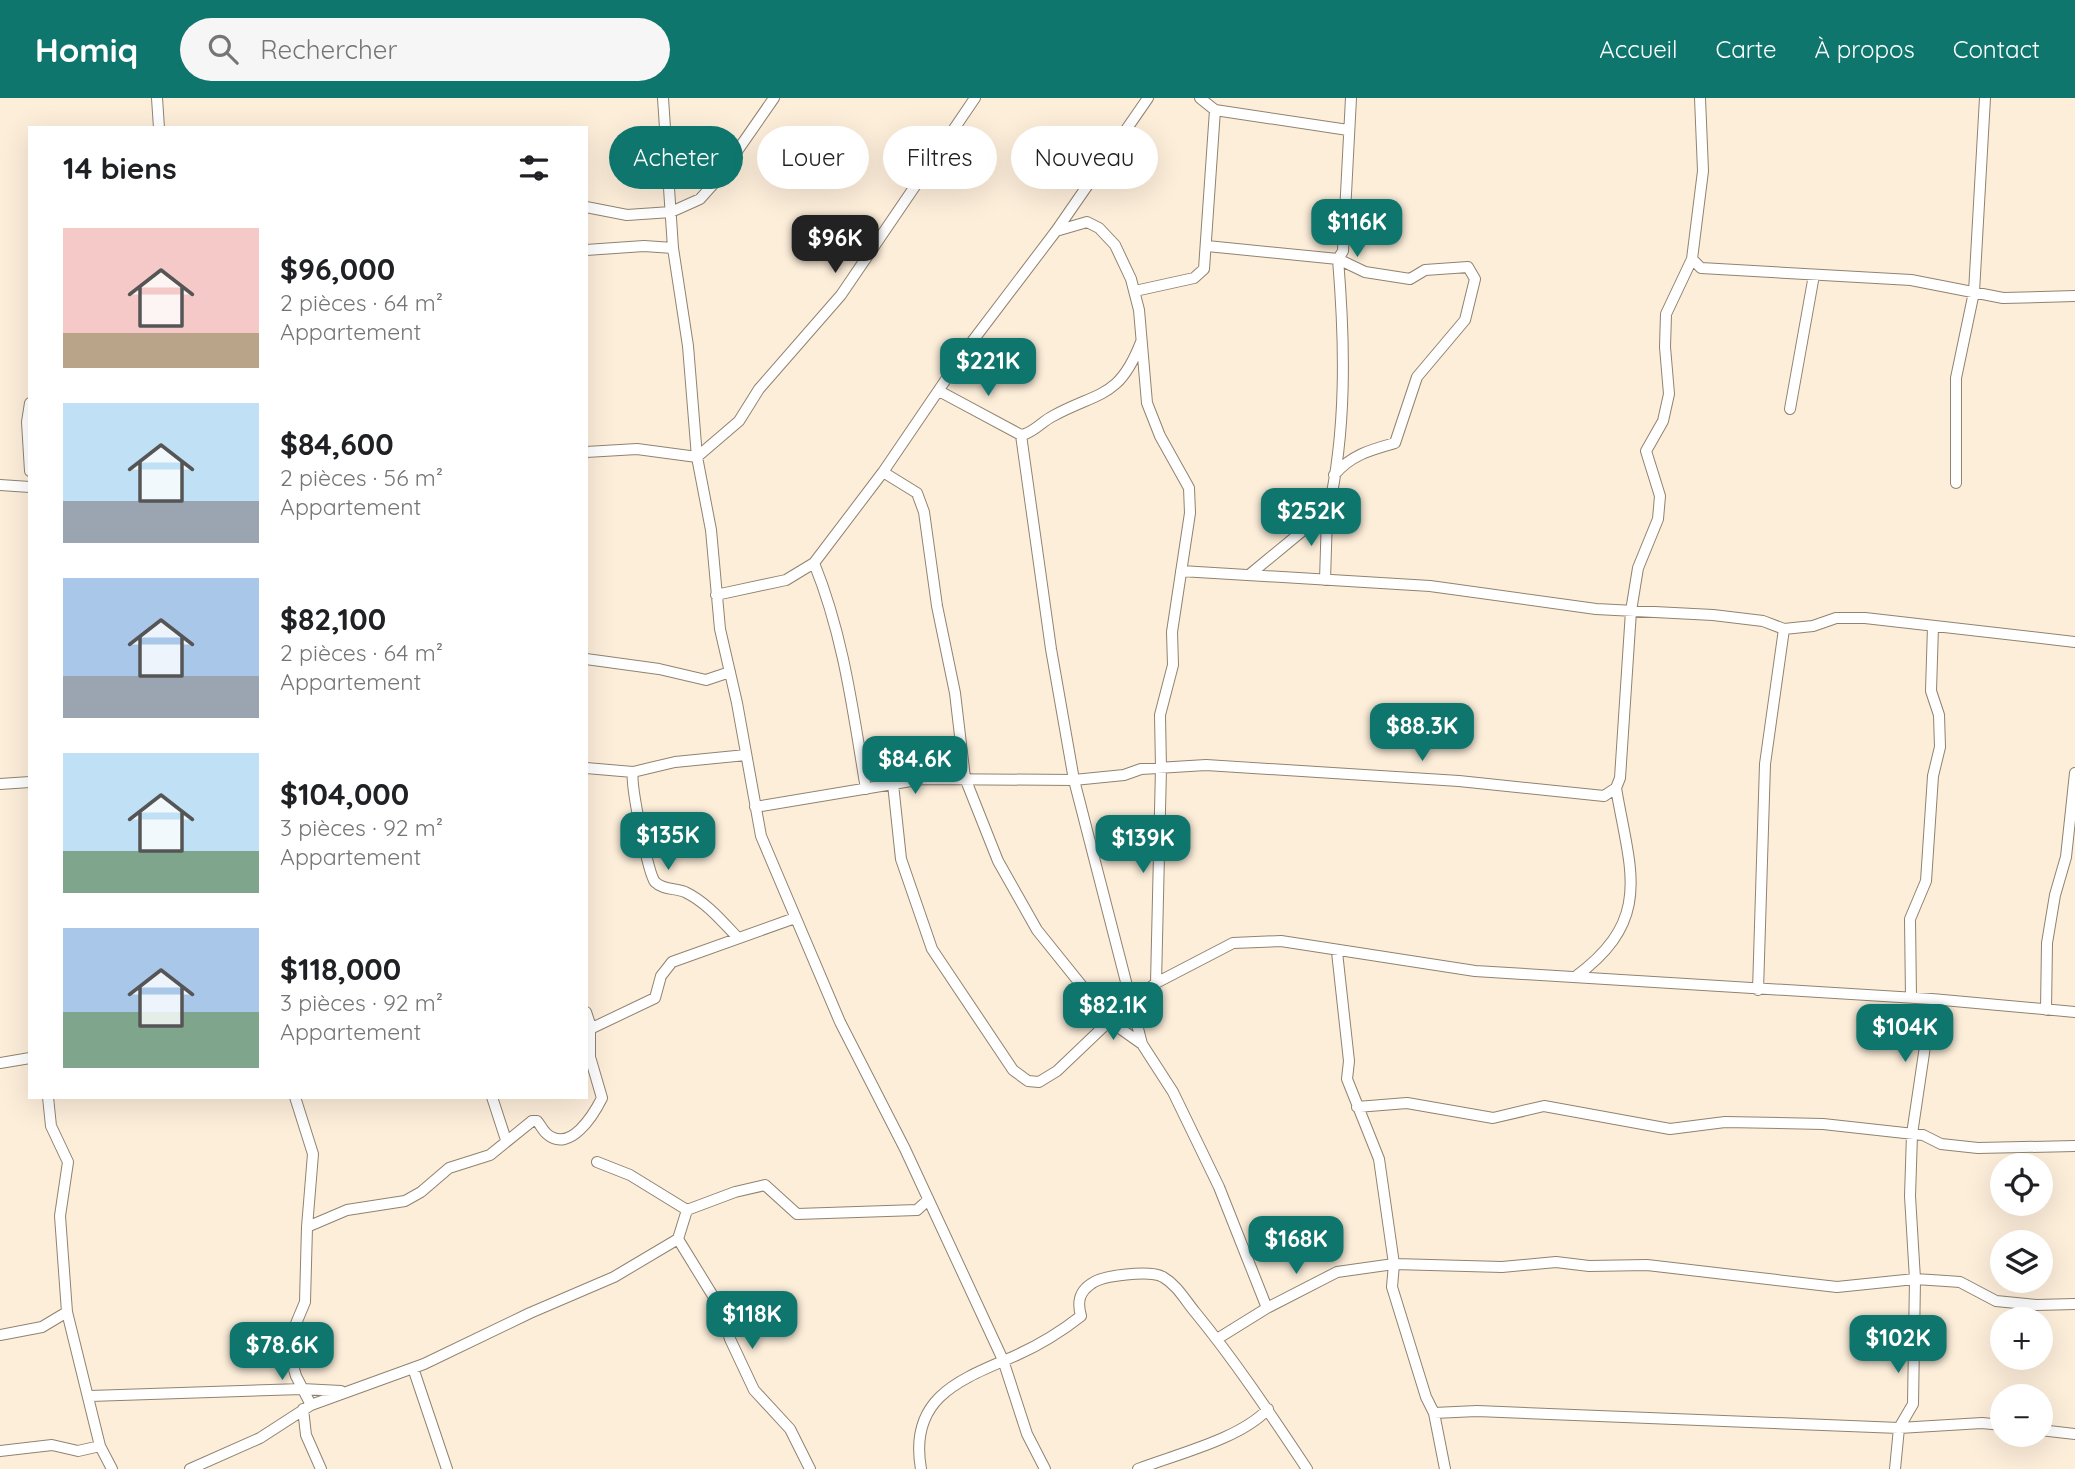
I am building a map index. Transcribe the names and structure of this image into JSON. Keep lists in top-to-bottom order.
{
  "page": {
    "header": "Homiq",
    "search": "Rechercher",
    "nav": [
      "Accueil",
      "Carte",
      "À propos",
      "Contact"
    ],
    "chip": [
      "Acheter",
      "Louer",
      "Filtres",
      "Nouveau"
    ],
    "heading": "14 biens",
    "price": [
      "$116K",
      "$96K",
      "$221K",
      "$252K",
      "$88.3K",
      "$84.6K",
      "$135K",
      "$139K",
      "$82.1K",
      "$104K",
      "$168K",
      "$118K",
      "$102K",
      "$78.6K"
    ],
    "list": [
      {
        "name": "$96,000",
        "note": "2 pièces · 64 m² · Appartement"
      },
      {
        "name": "$84,600",
        "note": "2 pièces · 56 m² · Appartement"
      },
      {
        "name": "$82,100",
        "note": "2 pièces · 64 m² · Appartement"
      },
      {
        "name": "$104,000",
        "note": "3 pièces · 92 m² · Appartement"
      },
      {
        "name": "$118,000",
        "note": "3 pièces · 92 m² · Appartement"
      }
    ],
    "map_buttons": ["+", "−"]
  }
}
